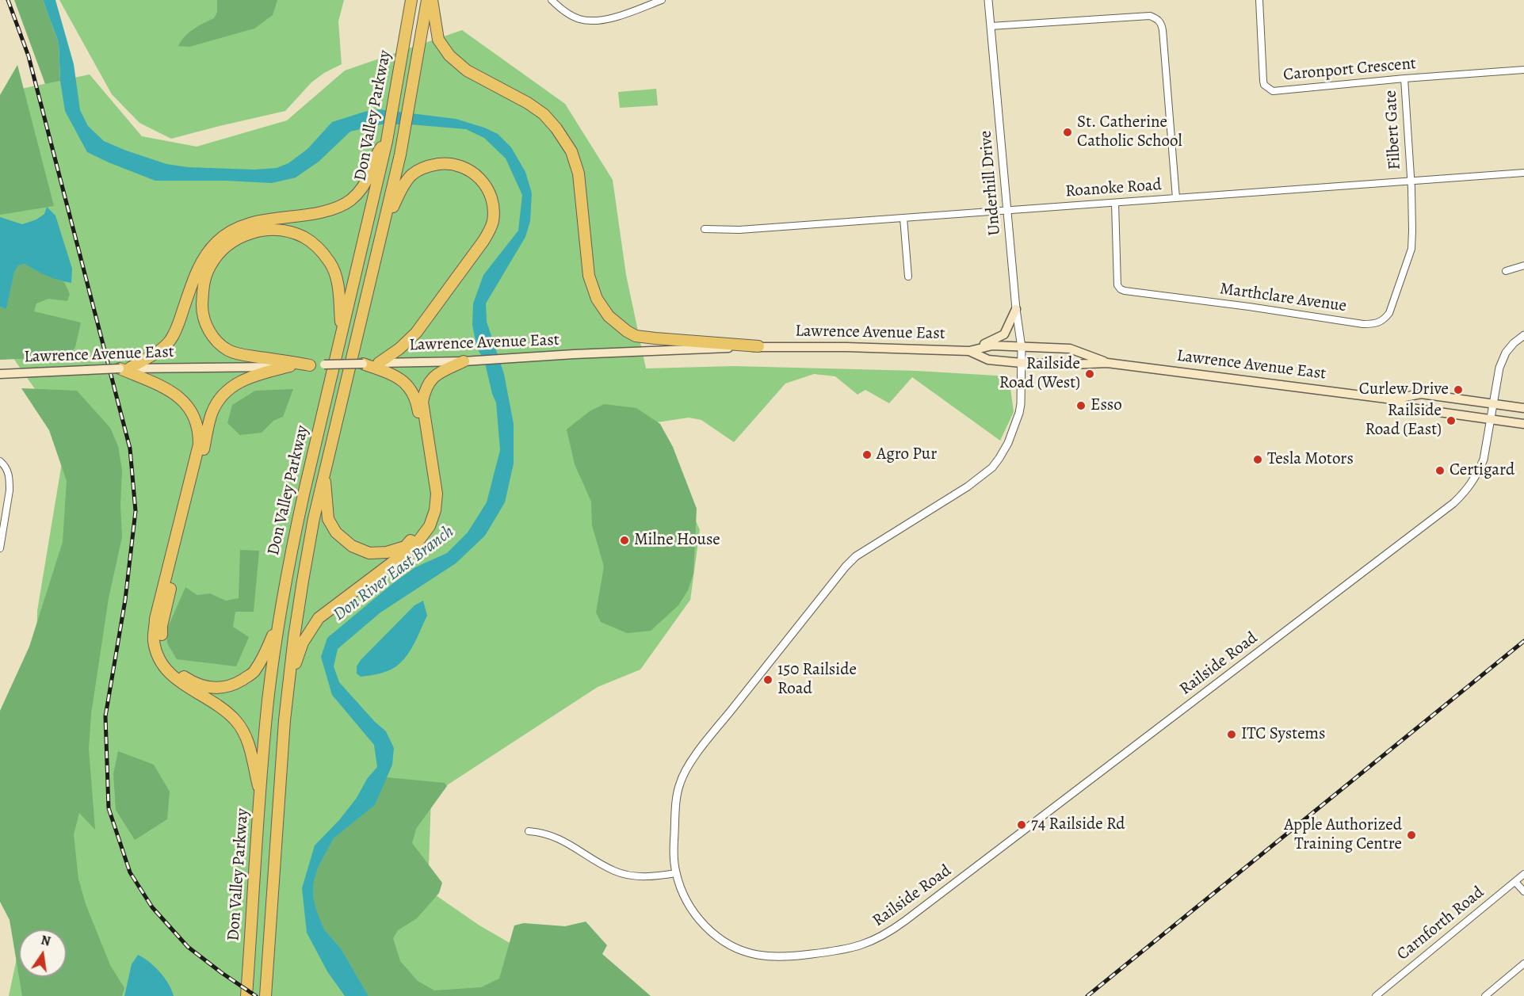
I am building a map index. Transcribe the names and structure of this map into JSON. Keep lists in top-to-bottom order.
{
  "streets": {
    "highway": ["Don Valley Parkway"],
    "main road": ["Lawrence Avenue East"],
    "street": [
      "Caronport Crescent",
      "Filbert Gate",
      "Underhill Drive",
      "Roanoke Road",
      "Marthclare Avenue",
      "Railside Road",
      "Carnforth Road"
    ]
  },
  "crossings": [
    ["Caronport Crescent", "Filbert Gate"],
    ["Filbert Gate", "Roanoke Road"],
    ["Filbert Gate", "Marthclare Avenue"],
    ["Underhill Drive", "Roanoke Road"],
    ["Underhill Drive", "Lawrence Avenue East"],
    ["Underhill Drive", "Railside Road"],
    ["Roanoke Road", "Marthclare Avenue"],
    ["Lawrence Avenue East", "Railside Road"]
  ],
  "water": ["Don River East Branch"],
  "places": [
    "St. Catherine Catholic School",
    "Railside Road (West)",
    "Curlew Drive",
    "Esso",
    "Railside Road (East)",
    "Agro Pur",
    "Tesla Motors",
    "Certigard",
    "Milne House",
    "150 Railside Road",
    "ITC Systems",
    "74 Railside Rd",
    "Apple Authorized Training Centre"
  ],
  "north": "top"
}
